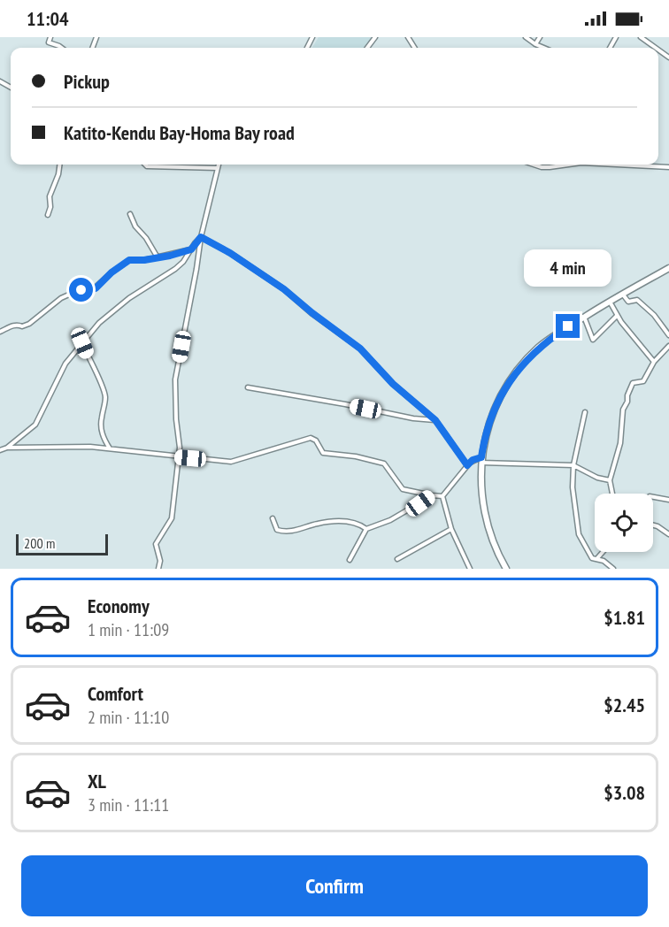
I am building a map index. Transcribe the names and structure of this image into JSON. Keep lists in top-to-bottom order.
{
  "scale_bar": "200 m",
  "page": {
    "status": "11:04",
    "banner": ["Pickup", "Katito-Kendu Bay-Homa Bay road"],
    "bubble": "4 min",
    "scale": "200 m",
    "list": [
      {
        "name": "Economy",
        "note": "1 min · 11:09",
        "value": "$1.81"
      },
      {
        "name": "Comfort",
        "note": "2 min · 11:10",
        "value": "$2.45"
      },
      {
        "name": "XL",
        "note": "3 min · 11:11",
        "value": "$3.08"
      }
    ],
    "buttons": "Confirm"
  }
}
